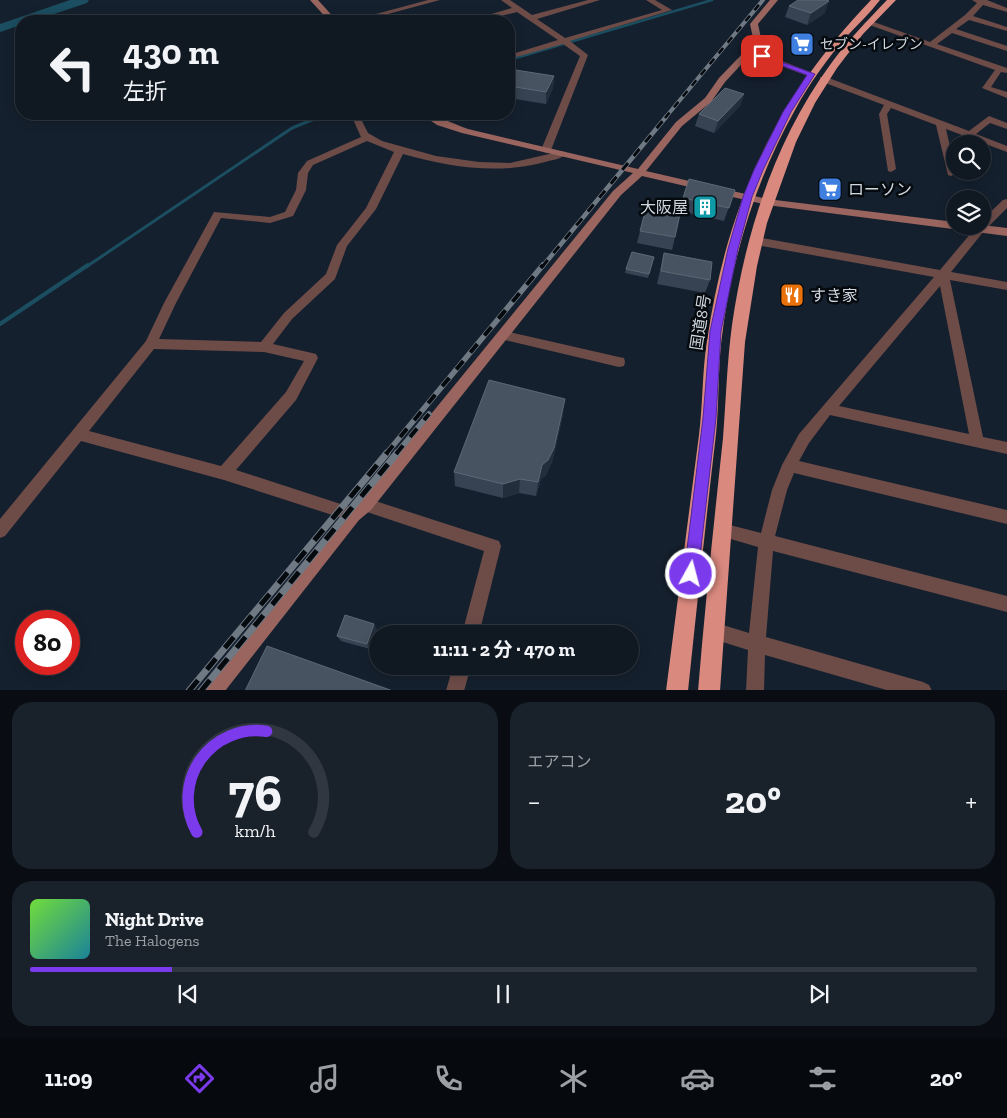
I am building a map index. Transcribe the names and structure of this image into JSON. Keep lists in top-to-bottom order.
{
  "streets": {
    "highway": ["国道8号"]
  },
  "places": {
    "supermarket": ["セブン-イレブン", "ローソン"],
    "building": ["大阪屋"],
    "restaurant": ["すき家"]
  },
  "page": {
    "turn": ["430 m", "左折"],
    "limit": "80",
    "trip": "11:11 · 2 分 · 470 m",
    "tile": "エアコン",
    "heat": ["−", "20°", "+"],
    "song": ["Night Drive", "The Halogens"],
    "tabs": ["11:09", "20°"],
    "gauge": ["76", "km/h"]
  }
}
